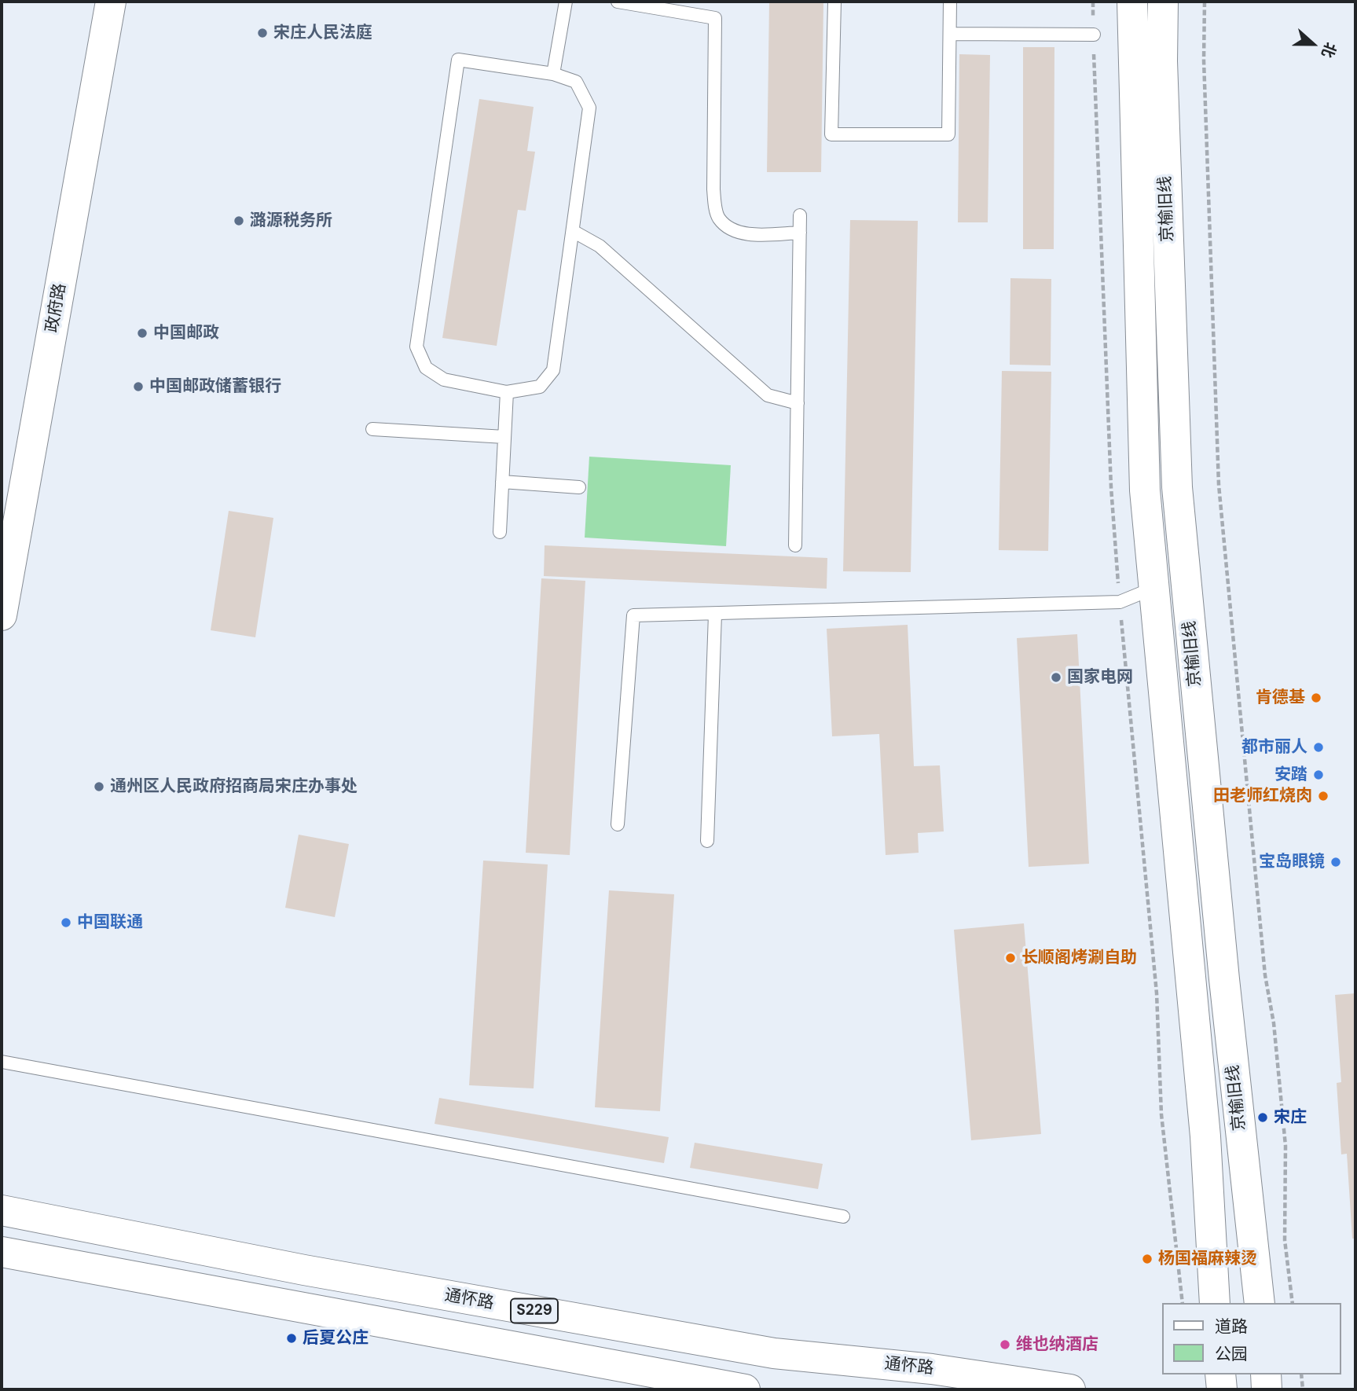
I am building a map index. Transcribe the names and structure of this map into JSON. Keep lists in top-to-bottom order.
{
  "streets": {
    "main road": [
      "京榆旧线",
      "政府路",
      "通怀路",
      "S229"
    ]
  },
  "places": [
    "宋庄人民法庭",
    "潞源税务所",
    "中国邮政",
    "中国邮政储蓄银行",
    "国家电网",
    "肯德基",
    "都市丽人",
    "安踏",
    "通州区人民政府招商局宋庄办事处",
    "田老师红烧肉",
    "宝岛眼镜",
    "中国联通",
    "长顺阁烤涮自助",
    "宋庄",
    "杨国福麻辣烫",
    "后夏公庄",
    "维也纳酒店"
  ],
  "legend": ["道路", "公园"],
  "north": "right"
}
